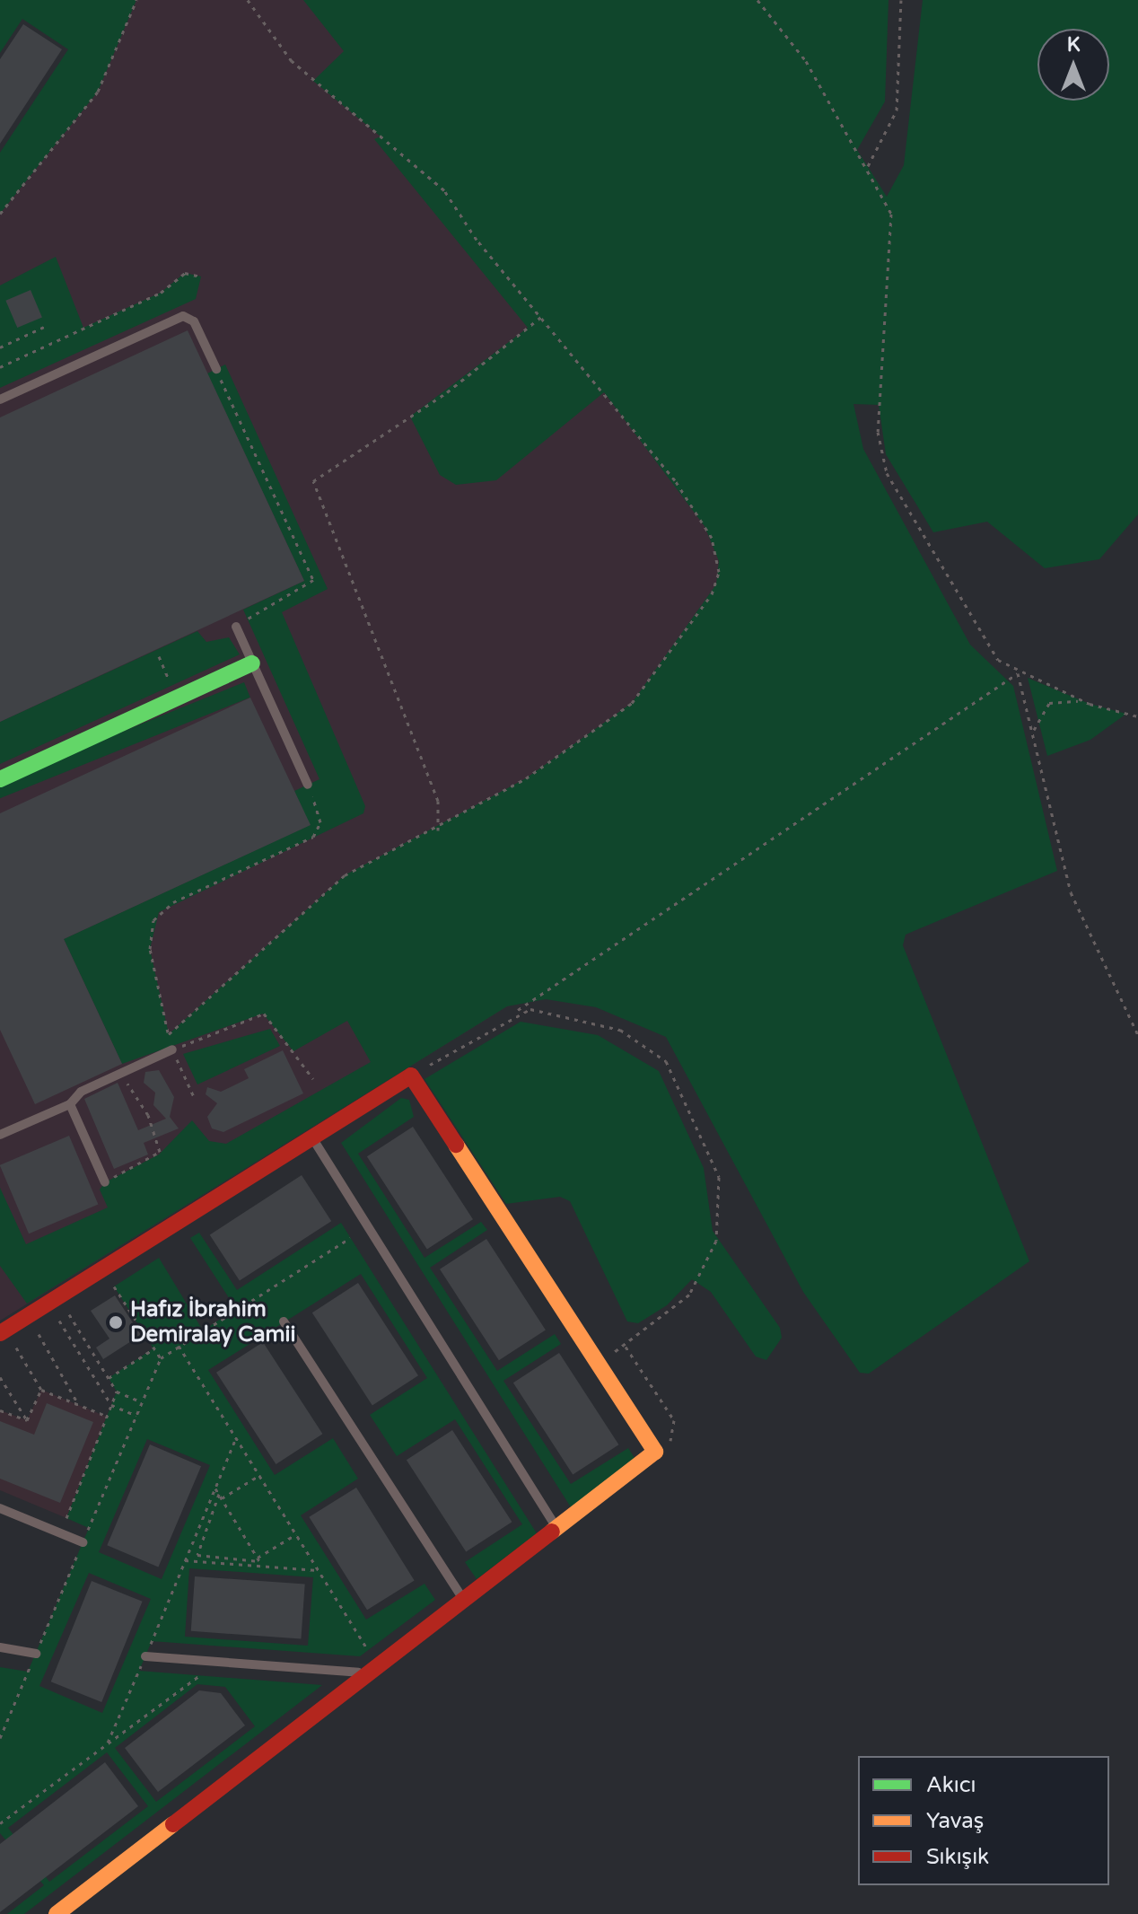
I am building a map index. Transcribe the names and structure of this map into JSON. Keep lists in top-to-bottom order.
{
  "places": ["Hafız İbrahim Demiralay Camii"],
  "legend": ["Akıcı", "Yavaş", "Sıkışık"],
  "north": "top"
}
